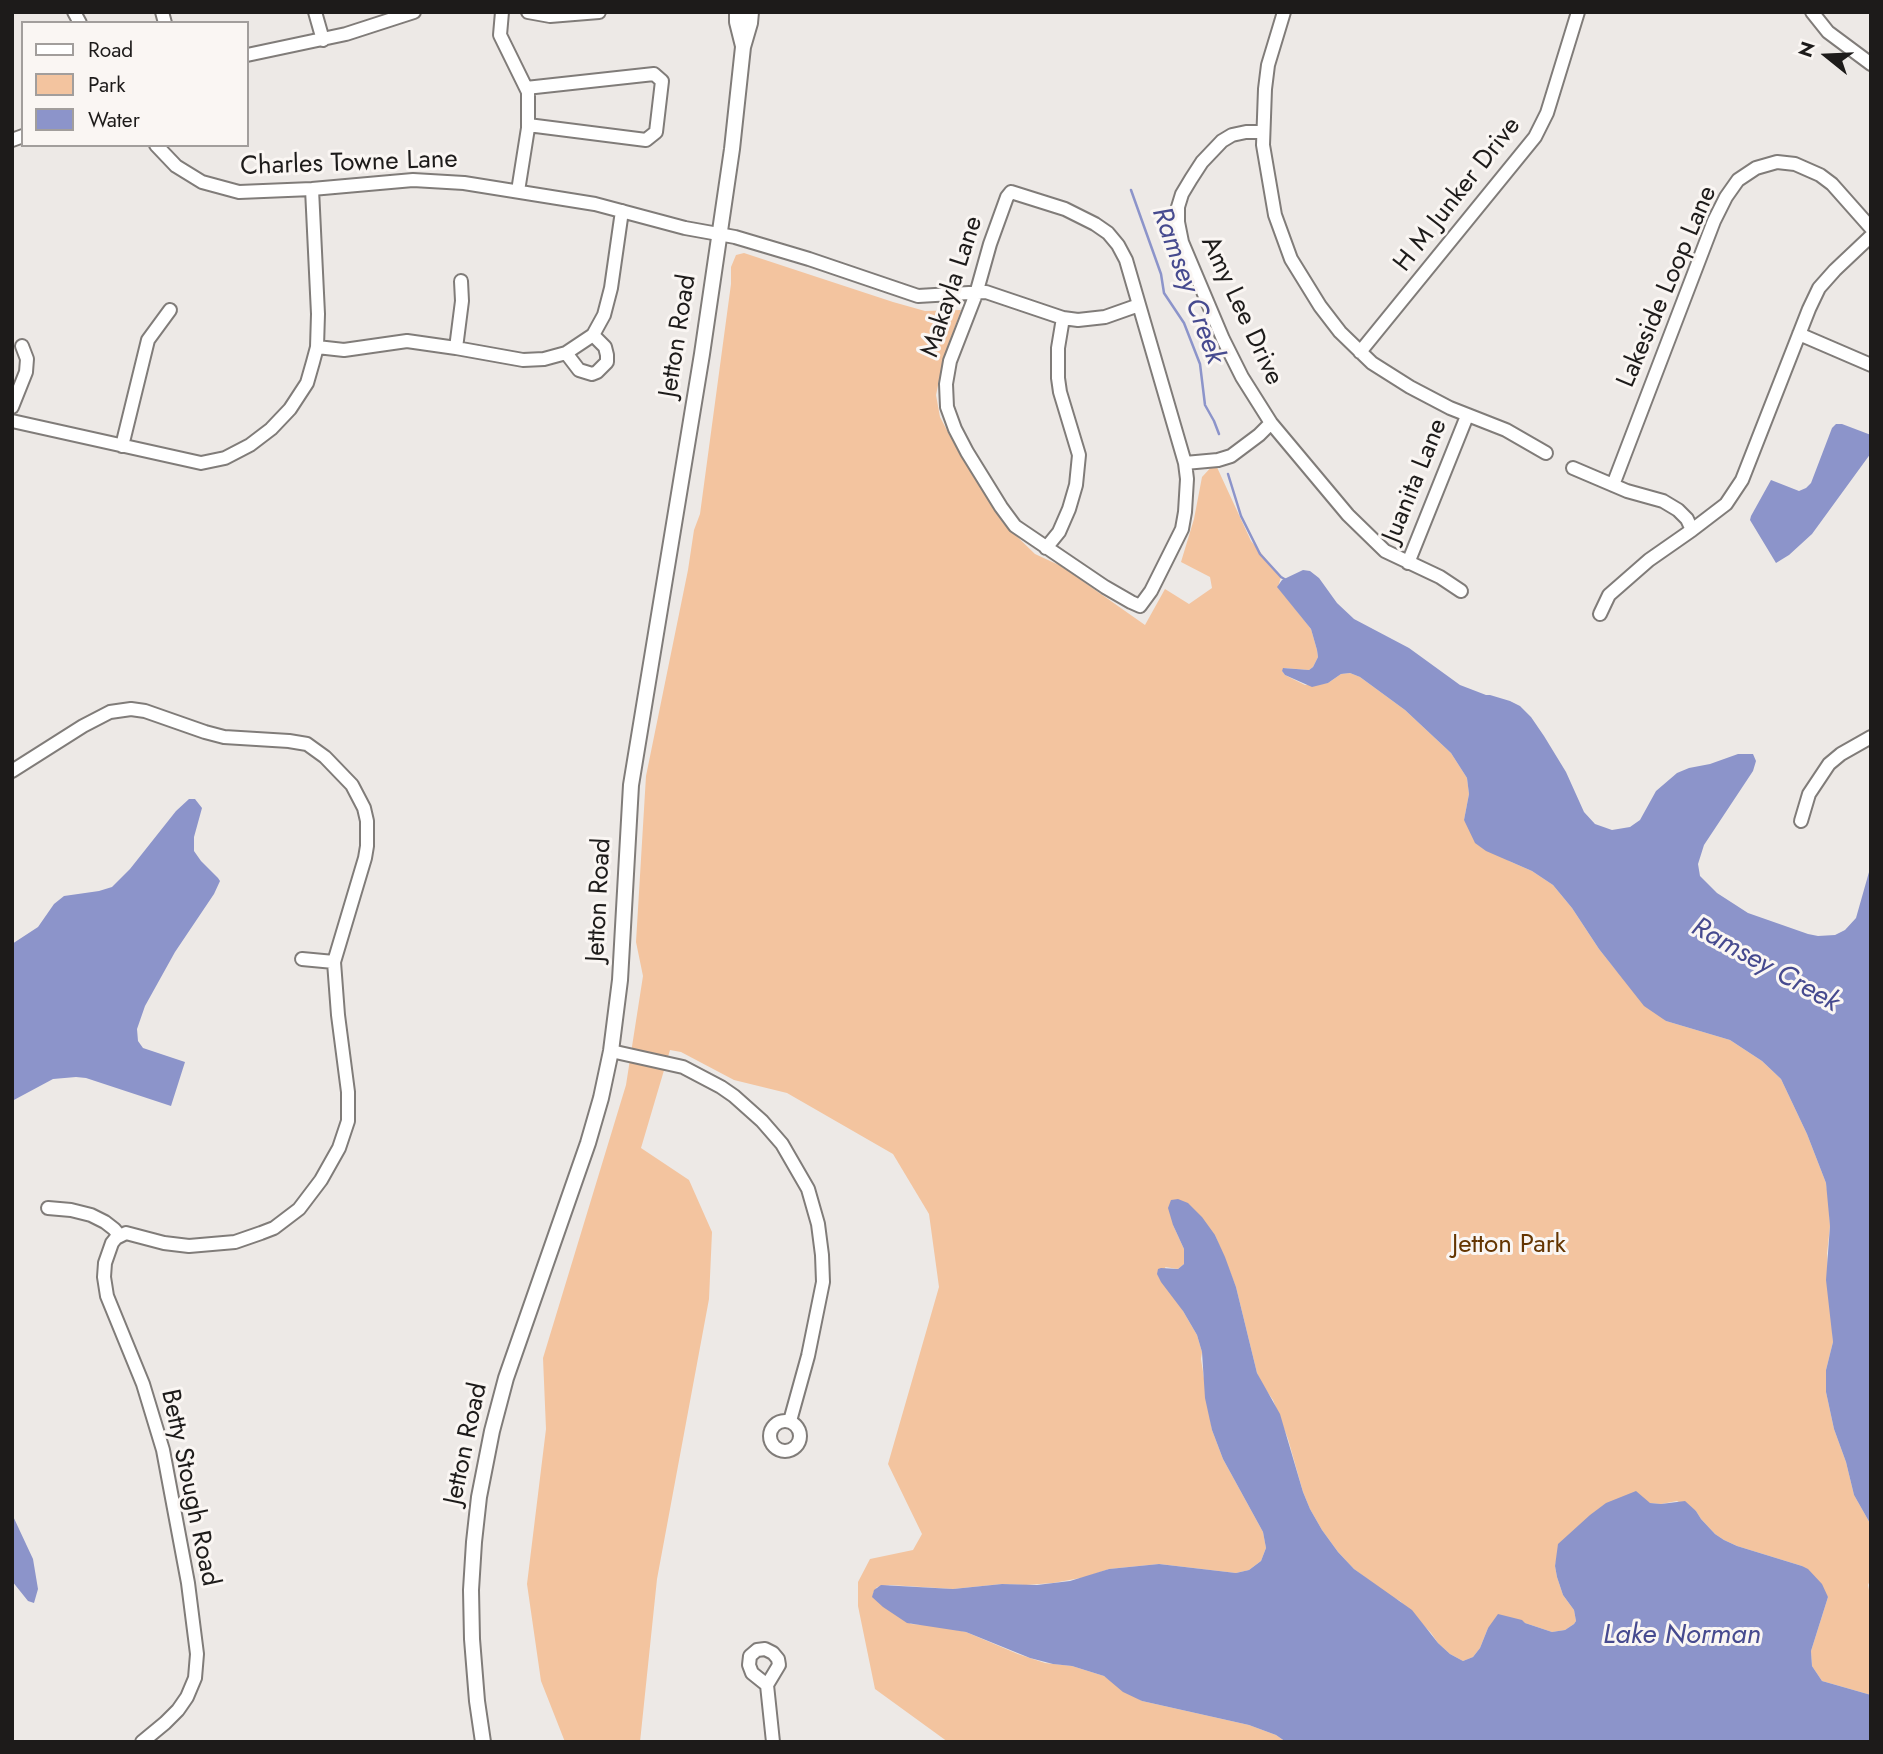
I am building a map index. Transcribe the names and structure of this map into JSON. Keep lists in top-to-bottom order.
{
  "streets": {
    "street": [
      "Charles Towne Lane",
      "H M Junker Drive",
      "Makayla Lane",
      "Lakeside Loop Lane",
      "Amy Lee Drive",
      "Jetton Road",
      "Juanita Lane",
      "Betty Stough Road"
    ]
  },
  "crossings": [
    ["Charles Towne Lane", "Makayla Lane"],
    ["Charles Towne Lane", "Jetton Road"],
    ["Amy Lee Drive", "Juanita Lane"]
  ],
  "water": ["Ramsey Creek", "Lake Norman"],
  "parks": ["Jetton Park"],
  "legend": ["Road", "Park", "Water"],
  "north": "left"
}
